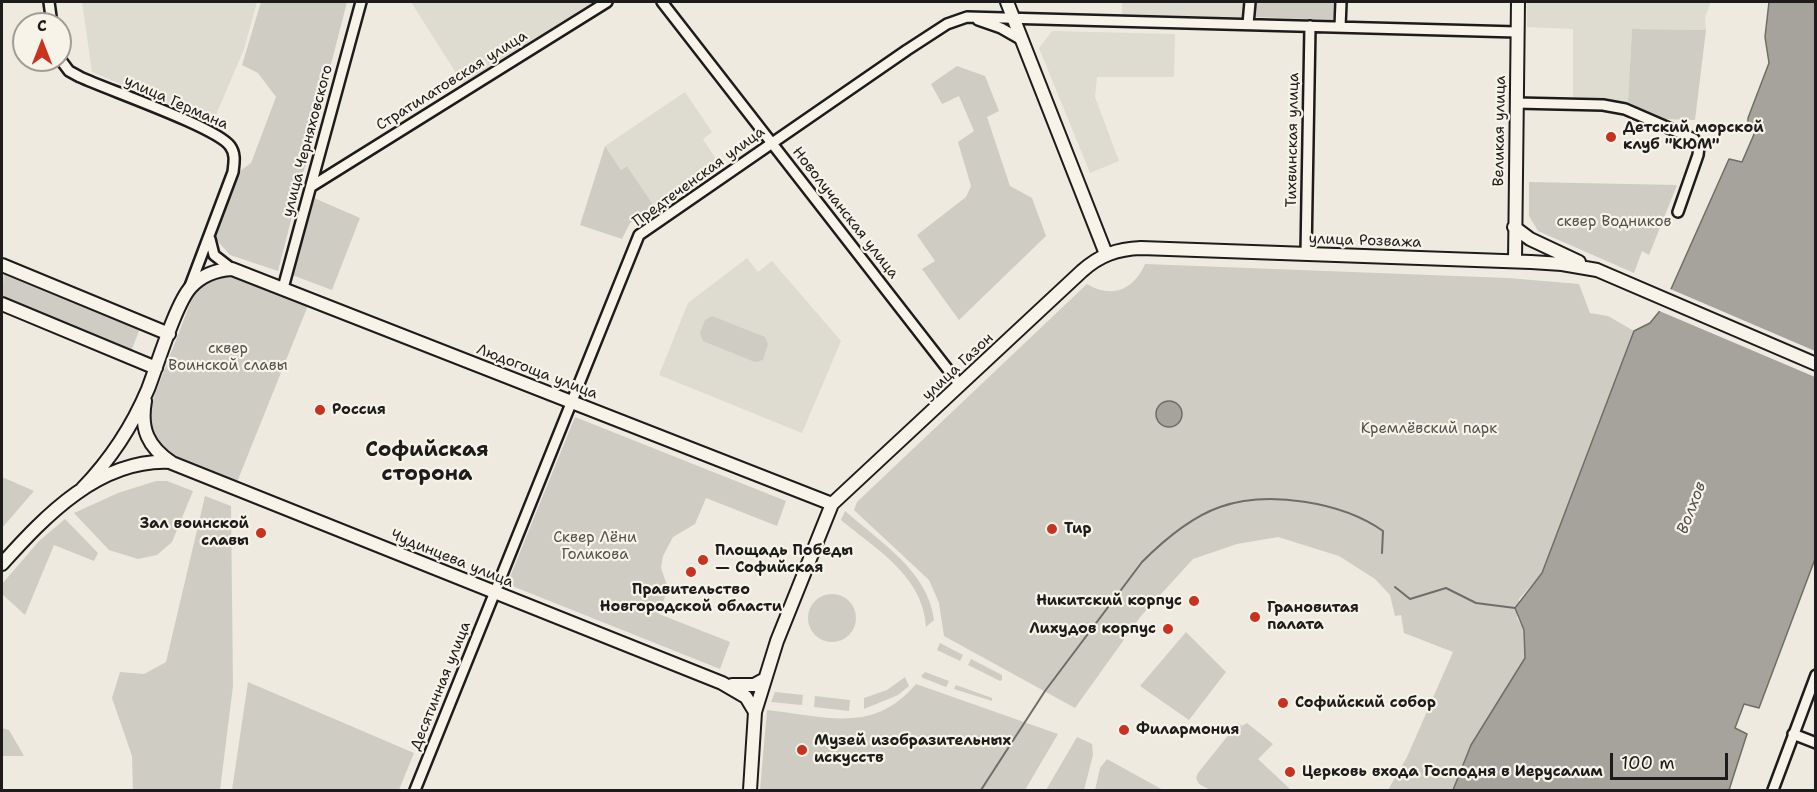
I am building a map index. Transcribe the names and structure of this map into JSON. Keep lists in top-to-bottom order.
{
  "streets": {
    "main road": [
      "Великая улица",
      "улица Розважа",
      "улица Газон",
      "Людогоща улица",
      "Чудинцева улица"
    ],
    "street": [
      "Стратилатовская улица",
      "улица Германа",
      "Тихвинская улица",
      "улица Черняховского",
      "Предтеченская улица",
      "Новолучанская улица",
      "Десятинная улица"
    ]
  },
  "crossings": [
    ["Стратилатовская улица", "улица Черняховского"],
    ["улица Германа", "Людогоща улица"],
    ["Великая улица", "Предтеченская улица"],
    ["Великая улица", "улица Розважа"],
    ["Тихвинская улица", "Предтеченская улица"],
    ["Тихвинская улица", "улица Розважа"],
    ["улица Черняховского", "Людогоща улица"],
    ["Предтеченская улица", "Новолучанская улица"],
    ["Предтеченская улица", "Людогоща улица"],
    ["Предтеченская улица", "Чудинцева улица"],
    ["Предтеченская улица", "Десятинная улица"],
    ["Новолучанская улица", "улица Газон"],
    ["улица Розважа", "улица Газон"],
    ["улица Газон", "Людогоща улица"],
    ["Чудинцева улица", "Десятинная улица"]
  ],
  "districts": ["Софийская сторона"],
  "water": ["Волхов"],
  "parks": [
    "сквер Водников",
    "сквер Воинской славы",
    "Кремлёвский парк",
    "Сквер Лёни Голикова"
  ],
  "places": [
    "Детский морской клуб \"КЮМ\"",
    "Россия",
    "Тир",
    "Зал воинской славы",
    "Площадь Победы — Софийская",
    "Правительство Новгородской области",
    "Никитский корпус",
    "Грановитая палата",
    "Лихудов корпус",
    "Софийский собор",
    "Филармония",
    "Музей изобразительных искусств",
    "Церковь входа Господня в Иерусалим"
  ],
  "scale_bar": "100 m",
  "north": "top"
}
